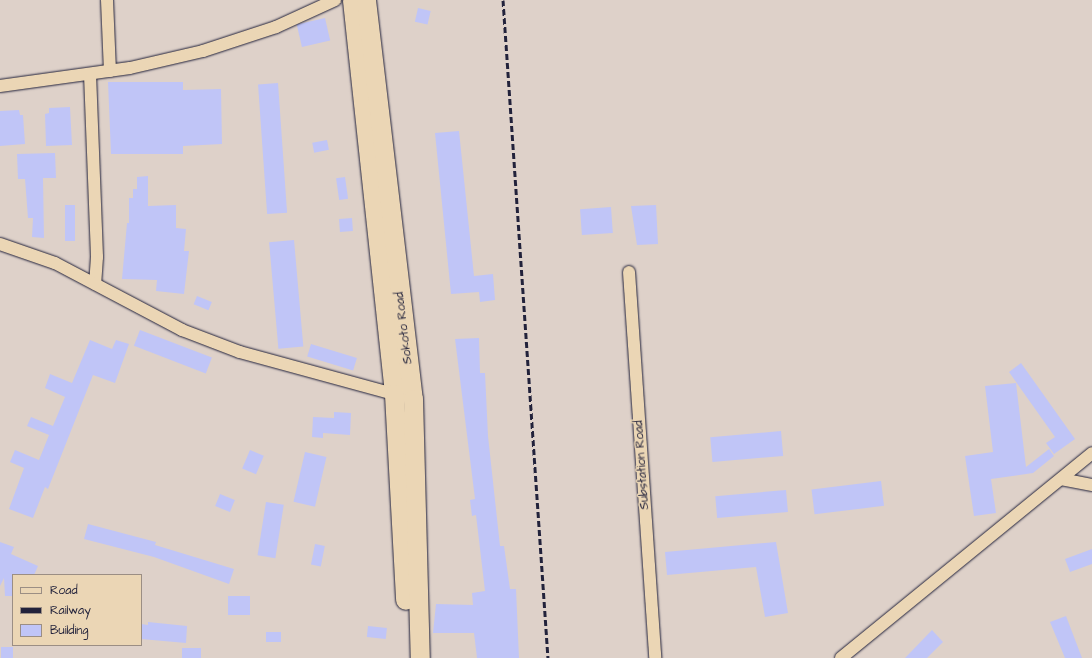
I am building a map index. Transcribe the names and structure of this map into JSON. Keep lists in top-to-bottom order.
{
  "streets": {
    "main road": ["Sokoto Road"],
    "street": ["Substation Road"]
  },
  "legend": ["Road", "Railway", "Building"]
}
